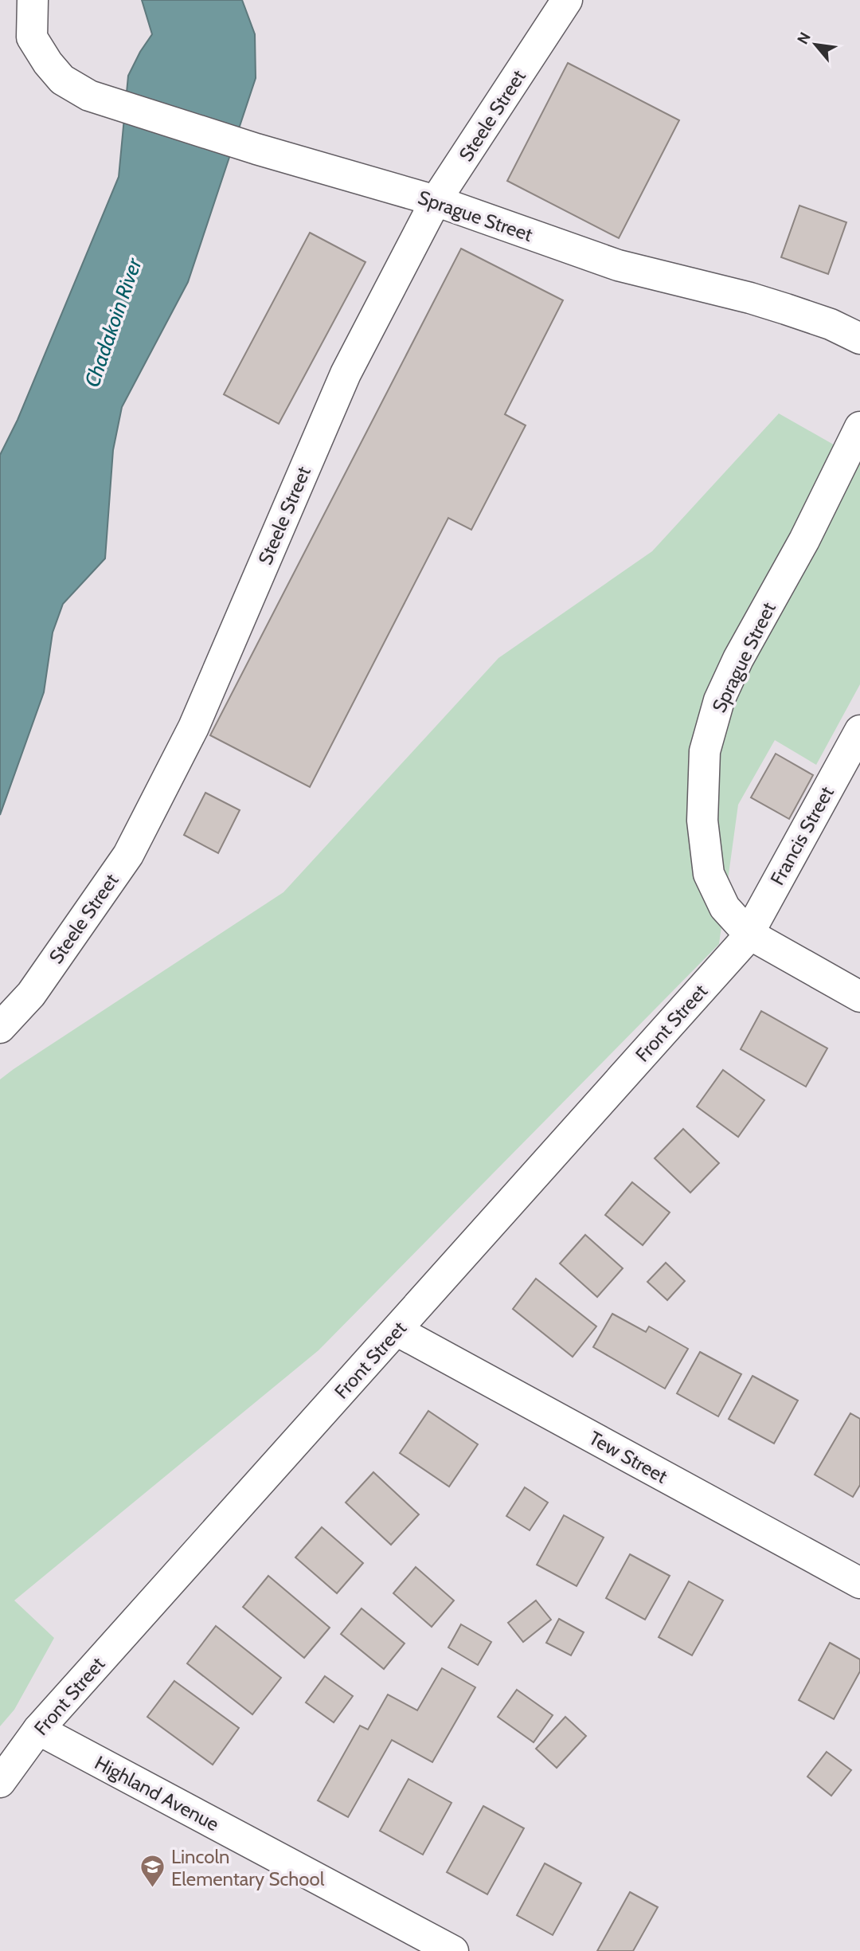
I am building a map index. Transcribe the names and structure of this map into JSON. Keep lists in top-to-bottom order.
{
  "streets": {
    "street": [
      "Steele Street",
      "Sprague Street",
      "Francis Street",
      "Front Street",
      "Tew Street",
      "Highland Avenue"
    ]
  },
  "crossings": [
    ["Steele Street", "Sprague Street"],
    ["Sprague Street", "Francis Street"],
    ["Sprague Street", "Front Street"],
    ["Francis Street", "Front Street"],
    ["Front Street", "Tew Street"],
    ["Front Street", "Highland Avenue"]
  ],
  "water": ["Chadakoin River"],
  "places": {
    "school or university": ["Lincoln Elementary School"]
  },
  "north": "top left"
}
